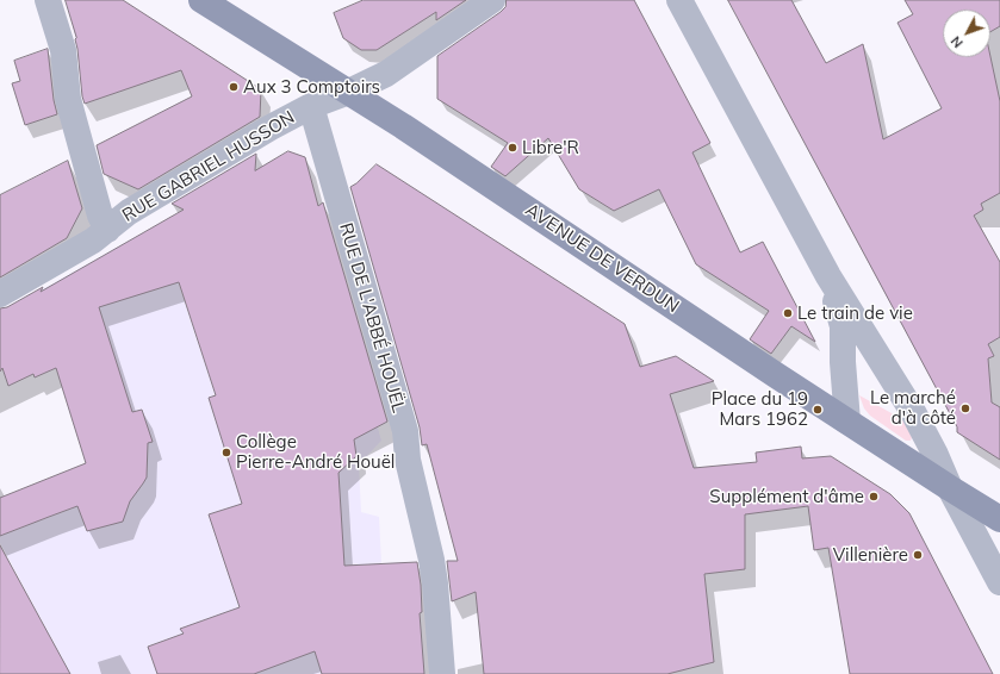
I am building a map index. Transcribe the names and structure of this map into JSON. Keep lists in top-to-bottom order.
{
  "streets": {
    "street": ["RUE GABRIEL HUSSON", "AVENUE DE VERDUN", "RUE DE L'ABBÉ HOUËL"]
  },
  "crossings": [
    ["RUE GABRIEL HUSSON", "AVENUE DE VERDUN"],
    ["RUE GABRIEL HUSSON", "RUE DE L'ABBÉ HOUËL"]
  ],
  "places": [
    "Aux 3 Comptoirs",
    "Libre'R",
    "Le train de vie",
    "Le marché d'à côté",
    "Place du 19 Mars 1962",
    "Collège Pierre-André Houël",
    "Supplément d'âme",
    "Villenière"
  ],
  "north": "bottom left"
}
